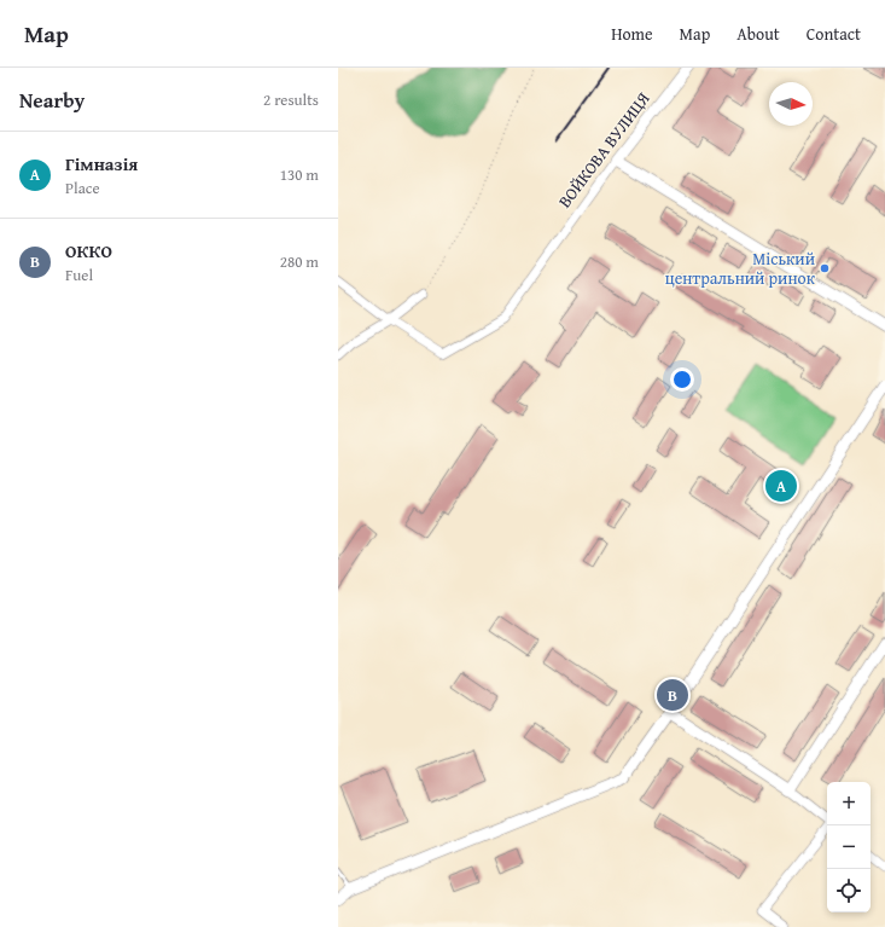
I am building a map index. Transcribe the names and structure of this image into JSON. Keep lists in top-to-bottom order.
{
  "streets": {
    "street": ["ВОЙКОВА ВУЛИЦЯ"]
  },
  "places": ["Міський центральний ринок"],
  "north": "right",
  "page": {
    "header": "Map",
    "nav": [
      "Home",
      "Map",
      "About",
      "Contact"
    ],
    "heading": ["Nearby", "2 results"],
    "list": [
      {
        "mark": "A",
        "name": "Гімназія",
        "note": "Place",
        "value": "130 m"
      },
      {
        "mark": "B",
        "name": "ОККО",
        "note": "Fuel",
        "value": "280 m"
      }
    ],
    "pins": ["A", "B"],
    "map_buttons": ["+", "−"]
  }
}
